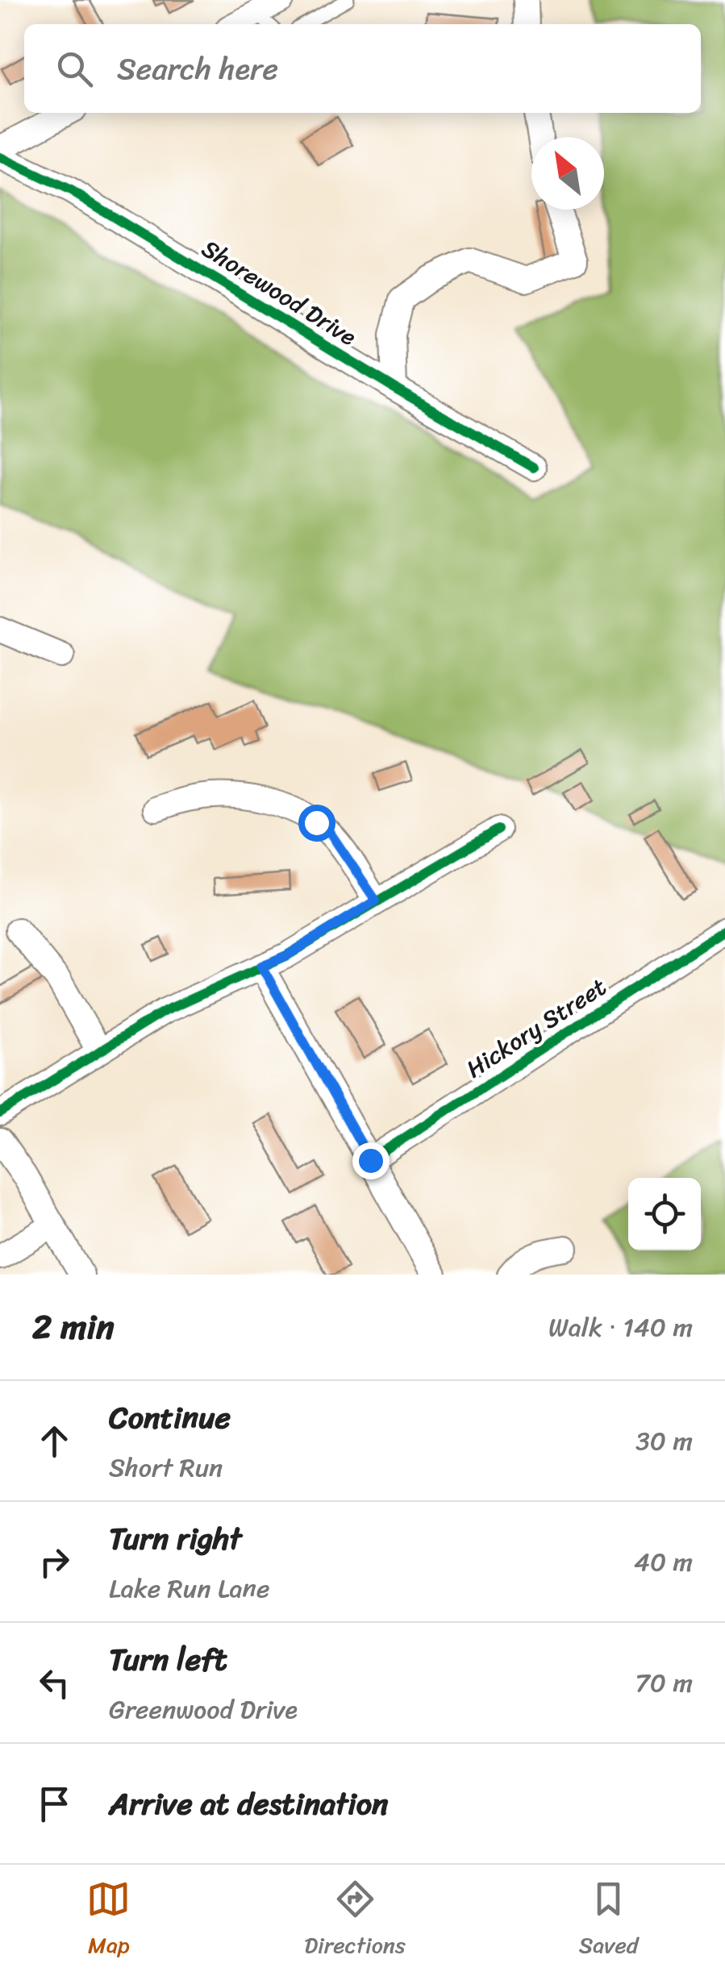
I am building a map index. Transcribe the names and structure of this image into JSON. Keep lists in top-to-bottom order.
{
  "streets": {
    "street": ["Shorewood Drive", "Hickory Street"]
  },
  "north": "top left",
  "page": {
    "search": "Search here",
    "heading": ["2 min", "Walk · 140 m"],
    "list": [
      ["Continue", "Short Run", "30 m"],
      ["Turn right", "Lake Run Lane", "40 m"],
      ["Turn left", "Greenwood Drive", "70 m"],
      "Arrive at destination"
    ],
    "nav": ["Map", "Directions", "Saved"]
  }
}
